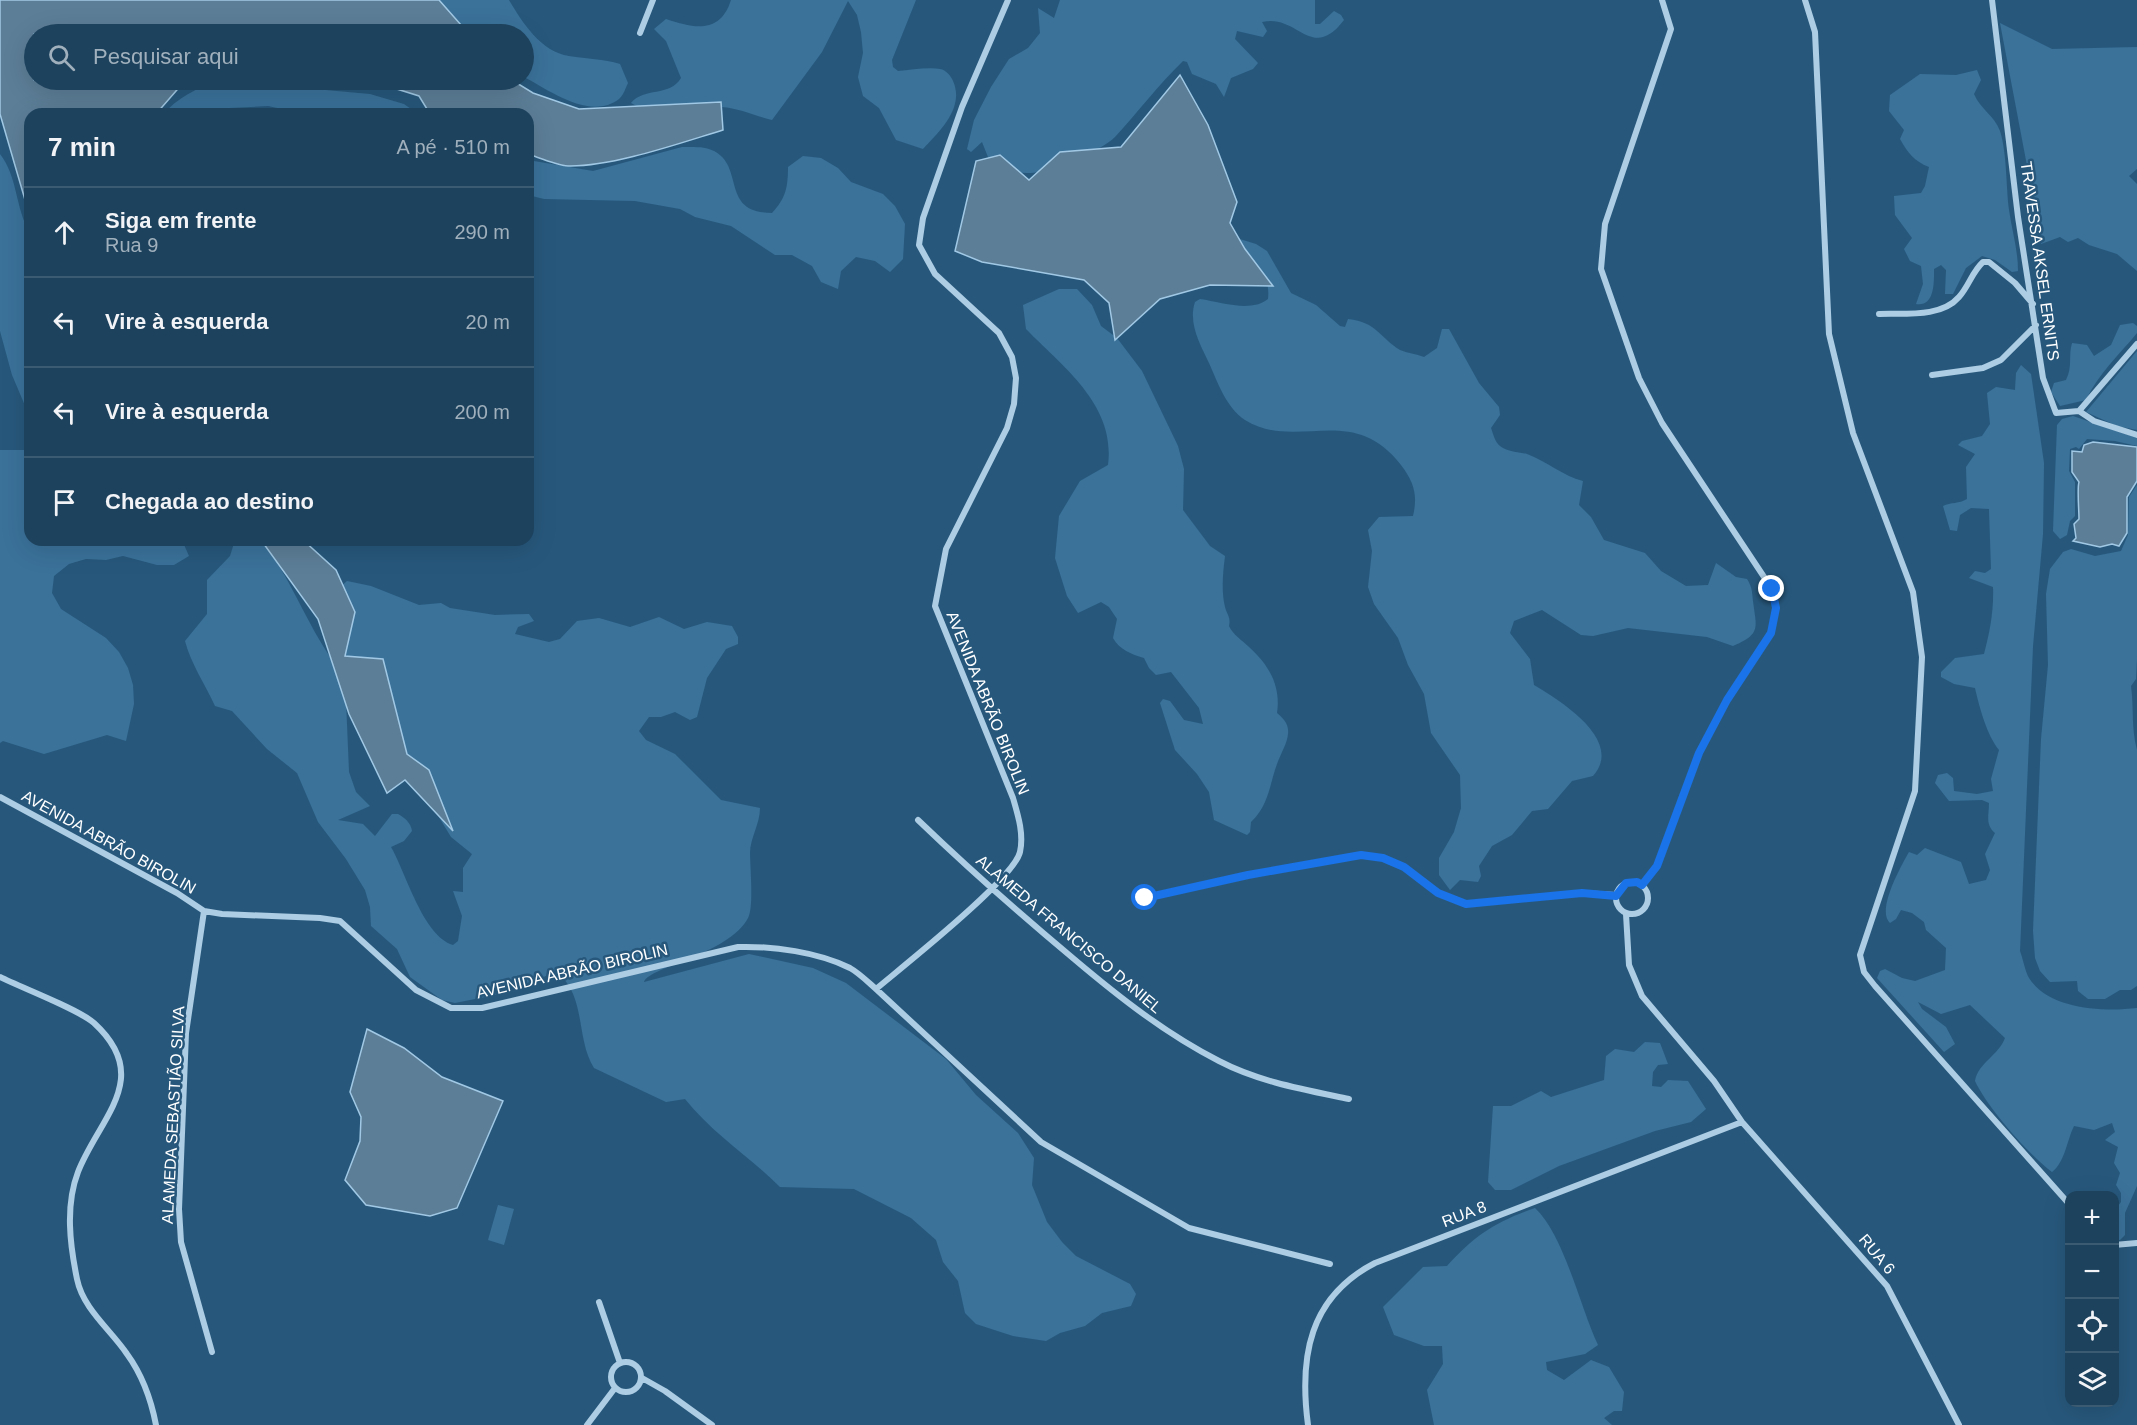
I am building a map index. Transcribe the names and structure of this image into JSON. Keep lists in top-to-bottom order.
{
  "streets": {
    "street": [
      "TRAVESSA AKSEL ERNITS",
      "AVENIDA ABRÃO BIROLIN",
      "ALAMEDA FRANCISCO DANIEL",
      "ALAMEDA SEBASTIÃO SILVA",
      "RUA 8",
      "RUA 6"
    ]
  },
  "crossings": [
    ["AVENIDA ABRÃO BIROLIN", "ALAMEDA FRANCISCO DANIEL"],
    ["AVENIDA ABRÃO BIROLIN", "ALAMEDA SEBASTIÃO SILVA"],
    ["RUA 8", "RUA 6"]
  ],
  "page": {
    "search": "Pesquisar aqui",
    "heading": ["7 min", "A pé · 510 m"],
    "list": [
      ["Siga em frente", "Rua 9", "290 m"],
      ["Vire à esquerda", "20 m"],
      ["Vire à esquerda", "200 m"],
      "Chegada ao destino"
    ],
    "map_buttons": ["+", "−"]
  }
}
